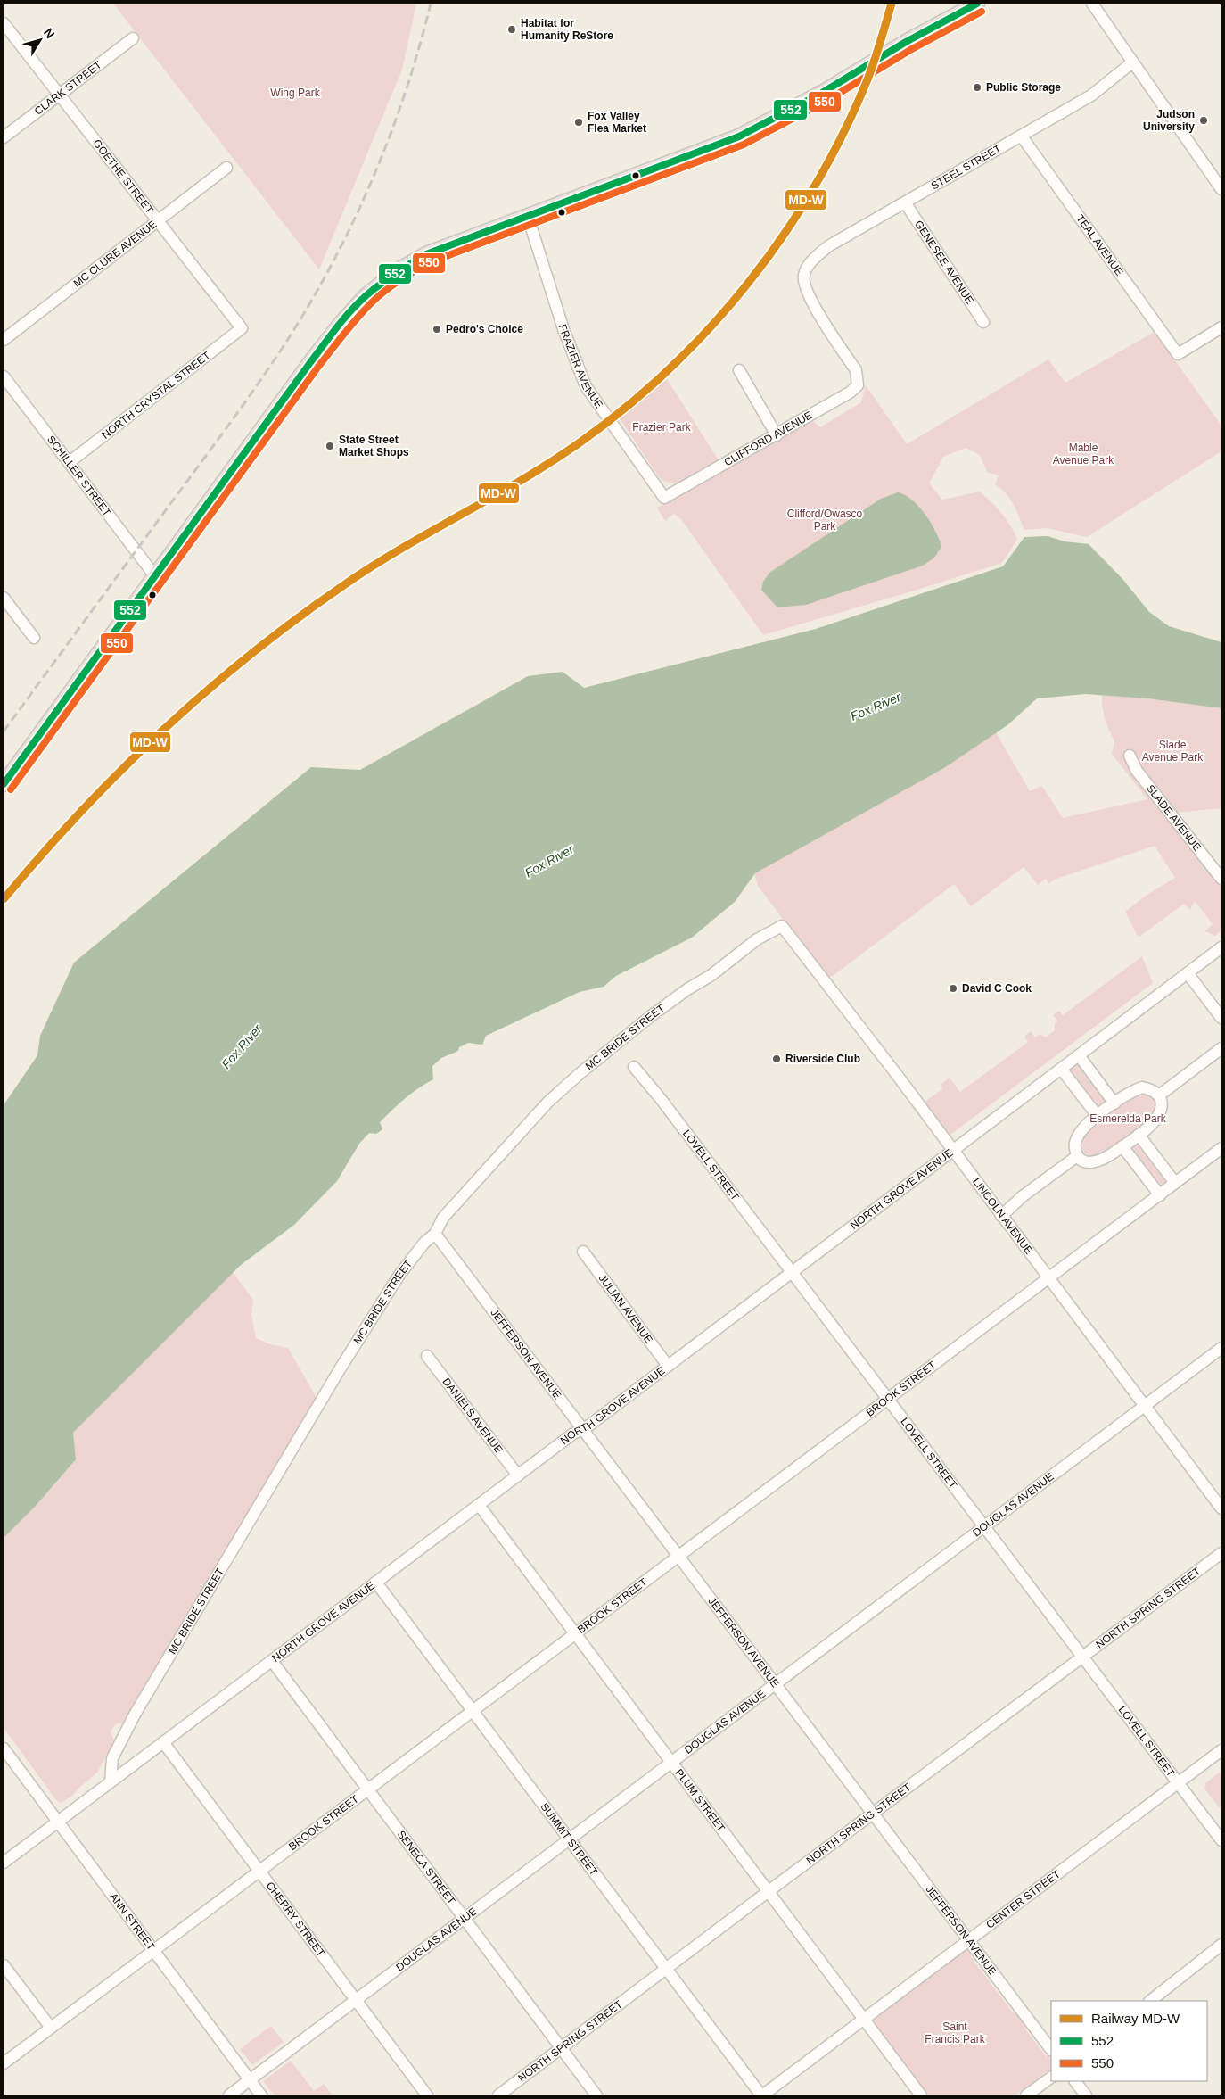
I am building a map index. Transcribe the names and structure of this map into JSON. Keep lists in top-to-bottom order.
{
  "streets": {
    "street": [
      "CLARK STREET",
      "STEEL STREET",
      "GOETHE STREET",
      "TEAL AVENUE",
      "MC CLURE AVENUE",
      "GENESEE AVENUE",
      "FRAZIER AVENUE",
      "NORTH CRYSTAL STREET",
      "CLIFFORD AVENUE",
      "SCHILLER STREET",
      "SLADE AVENUE",
      "MC BRIDE STREET",
      "LOVELL STREET",
      "NORTH GROVE AVENUE",
      "LINCOLN AVENUE",
      "JULIAN AVENUE",
      "JEFFERSON AVENUE",
      "BROOK STREET",
      "DANIELS AVENUE",
      "DOUGLAS AVENUE",
      "NORTH SPRING STREET",
      "PLUM STREET",
      "SUMMIT STREET",
      "SENECA STREET",
      "CENTER STREET",
      "CHERRY STREET",
      "ANN STREET"
    ]
  },
  "crossings": [
    ["CLARK STREET", "GOETHE STREET"],
    ["STEEL STREET", "TEAL AVENUE"],
    ["STEEL STREET", "GENESEE AVENUE"],
    ["STEEL STREET", "CLIFFORD AVENUE"],
    ["GOETHE STREET", "MC CLURE AVENUE"],
    ["GOETHE STREET", "NORTH CRYSTAL STREET"],
    ["FRAZIER AVENUE", "CLIFFORD AVENUE"],
    ["NORTH CRYSTAL STREET", "SCHILLER STREET"],
    ["MC BRIDE STREET", "NORTH GROVE AVENUE"],
    ["MC BRIDE STREET", "LINCOLN AVENUE"],
    ["MC BRIDE STREET", "JEFFERSON AVENUE"],
    ["LOVELL STREET", "NORTH GROVE AVENUE"],
    ["LOVELL STREET", "BROOK STREET"],
    ["LOVELL STREET", "DOUGLAS AVENUE"],
    ["LOVELL STREET", "NORTH SPRING STREET"],
    ["LOVELL STREET", "CENTER STREET"],
    ["NORTH GROVE AVENUE", "LINCOLN AVENUE"],
    ["NORTH GROVE AVENUE", "JULIAN AVENUE"],
    ["NORTH GROVE AVENUE", "JEFFERSON AVENUE"],
    ["NORTH GROVE AVENUE", "DANIELS AVENUE"],
    ["NORTH GROVE AVENUE", "PLUM STREET"],
    ["NORTH GROVE AVENUE", "SUMMIT STREET"],
    ["NORTH GROVE AVENUE", "SENECA STREET"],
    ["NORTH GROVE AVENUE", "CHERRY STREET"],
    ["NORTH GROVE AVENUE", "ANN STREET"],
    ["LINCOLN AVENUE", "BROOK STREET"],
    ["LINCOLN AVENUE", "DOUGLAS AVENUE"],
    ["JEFFERSON AVENUE", "BROOK STREET"],
    ["JEFFERSON AVENUE", "DOUGLAS AVENUE"],
    ["JEFFERSON AVENUE", "NORTH SPRING STREET"],
    ["JEFFERSON AVENUE", "CENTER STREET"],
    ["BROOK STREET", "PLUM STREET"],
    ["BROOK STREET", "SUMMIT STREET"],
    ["BROOK STREET", "SENECA STREET"],
    ["BROOK STREET", "CHERRY STREET"],
    ["BROOK STREET", "ANN STREET"],
    ["DOUGLAS AVENUE", "PLUM STREET"],
    ["DOUGLAS AVENUE", "SUMMIT STREET"],
    ["DOUGLAS AVENUE", "SENECA STREET"],
    ["DOUGLAS AVENUE", "CHERRY STREET"],
    ["DOUGLAS AVENUE", "ANN STREET"],
    ["NORTH SPRING STREET", "PLUM STREET"],
    ["NORTH SPRING STREET", "SUMMIT STREET"],
    ["NORTH SPRING STREET", "SENECA STREET"],
    ["PLUM STREET", "CENTER STREET"],
    ["SUMMIT STREET", "CENTER STREET"]
  ],
  "water": ["Fox River"],
  "parks": [
    "Wing Park",
    "Frazier Park",
    "Mable Avenue Park",
    "Clifford/Owasco Park",
    "Slade Avenue Park",
    "Esmerelda Park",
    "Saint Francis Park"
  ],
  "places": [
    "Habitat for Humanity ReStore",
    "Public Storage",
    "Judson University",
    "Fox Valley Flea Market",
    "Pedro's Choice",
    "State Street Market Shops",
    "David C Cook",
    "Riverside Club"
  ],
  "lines": ["rail line MD-W", "transit line 552", "transit line 550"],
  "legend": ["Railway MD-W", "552", "550"],
  "north": "top right"
}
